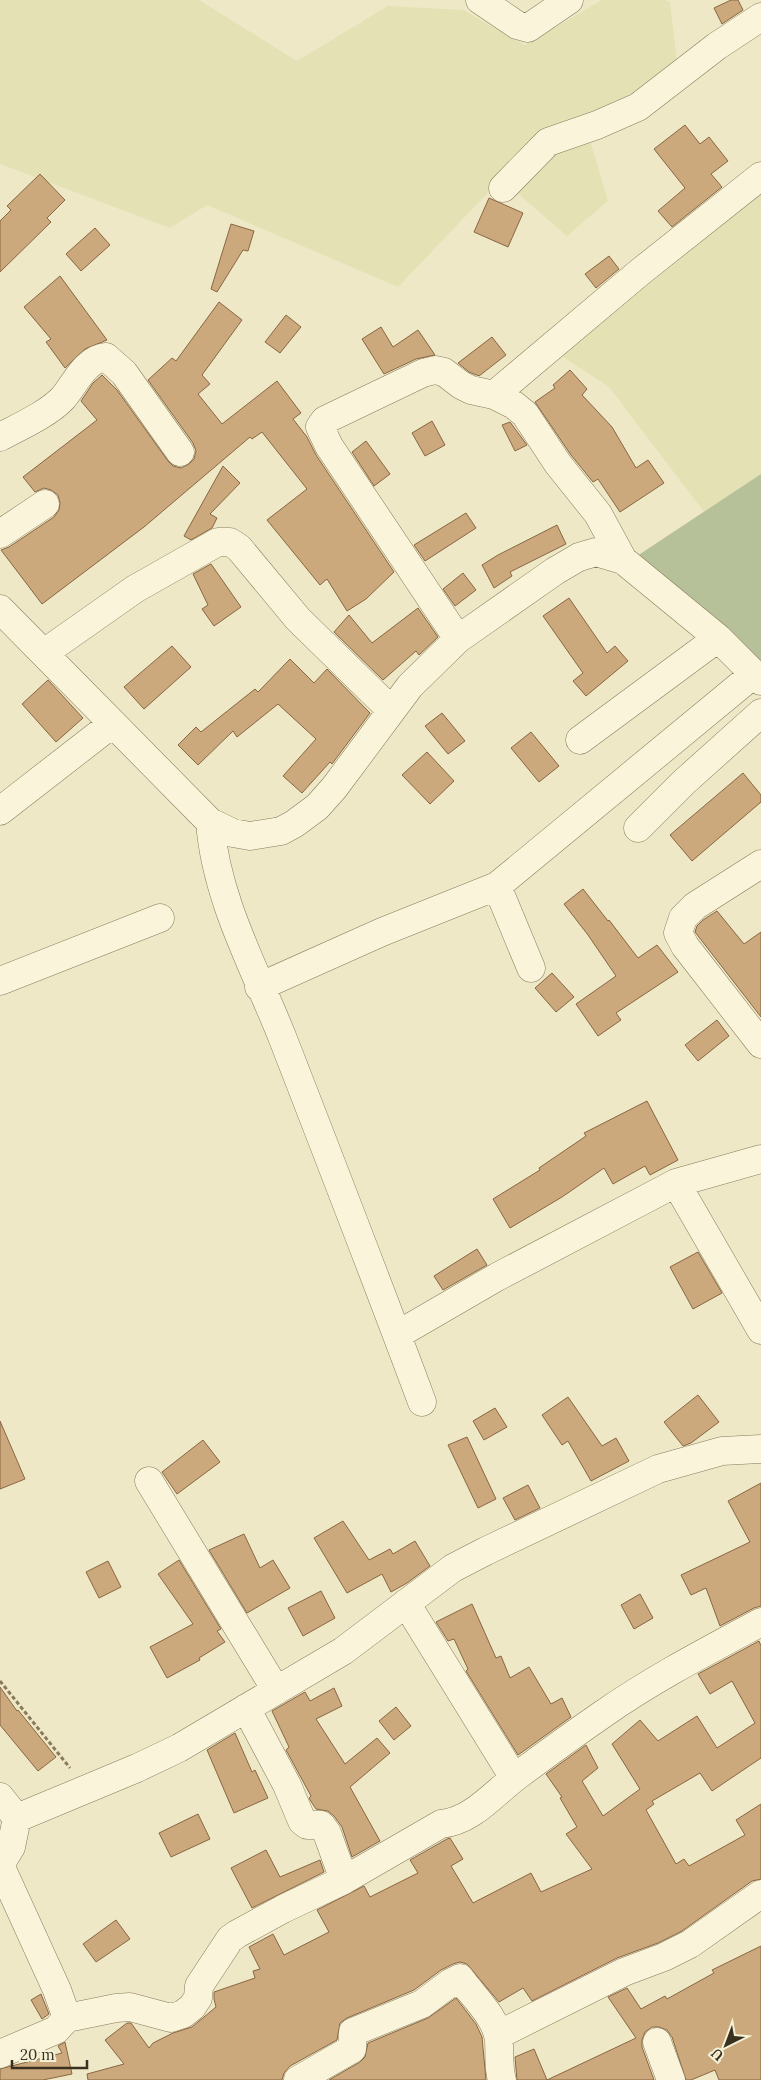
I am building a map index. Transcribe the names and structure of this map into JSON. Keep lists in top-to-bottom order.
{
  "scale_bar": "20 m",
  "north": "bottom left"
}
